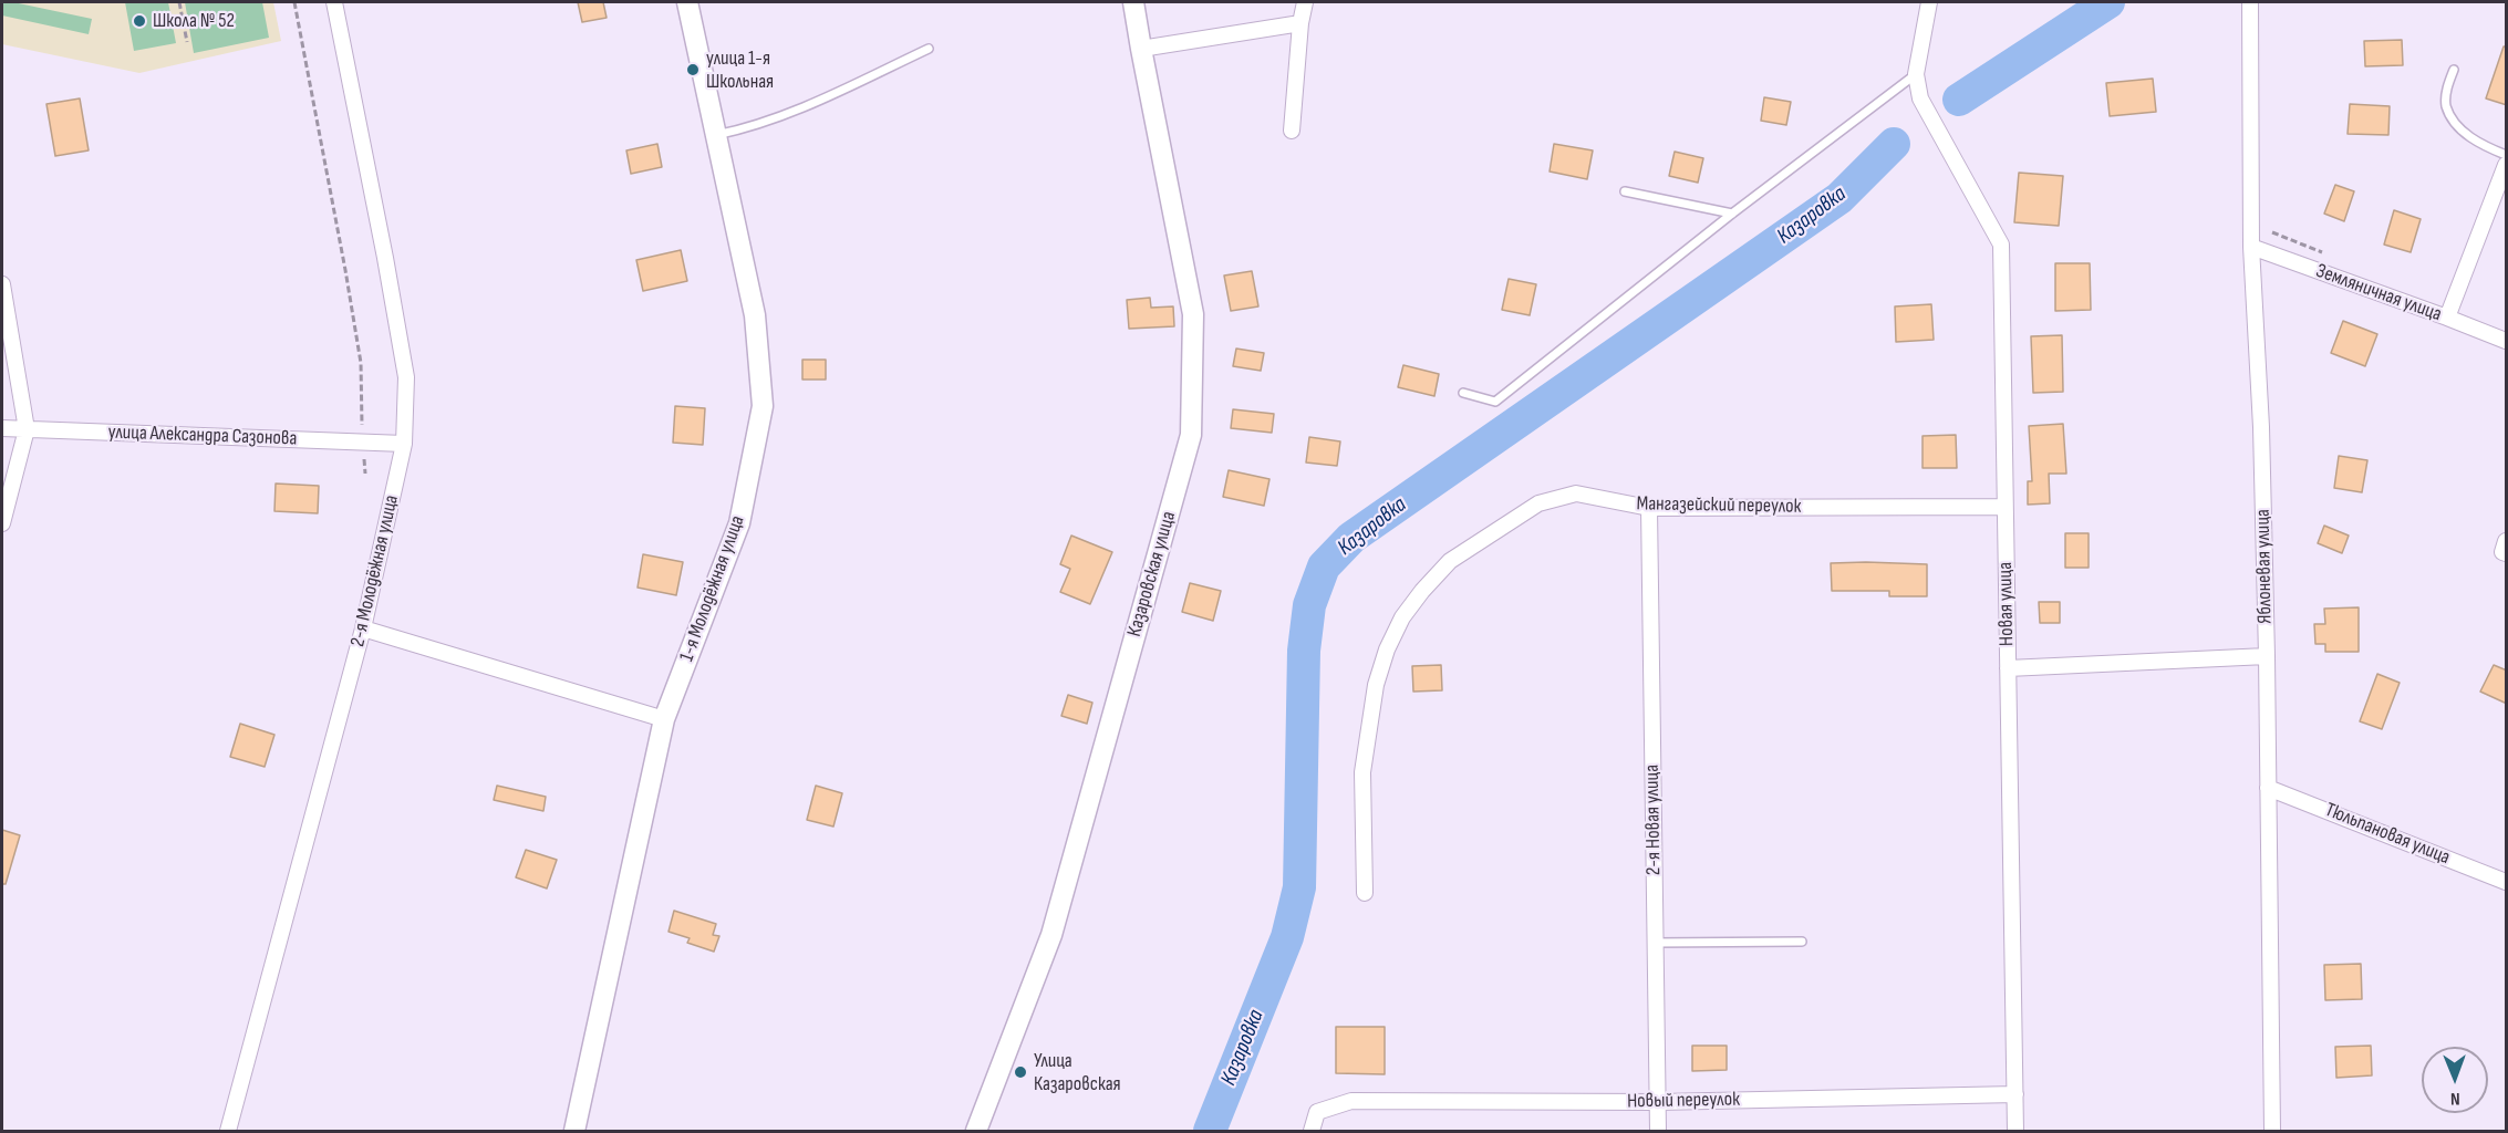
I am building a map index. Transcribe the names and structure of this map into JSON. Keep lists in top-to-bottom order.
{
  "streets": {
    "street": [
      "Земляничная улица",
      "улица Александра Сазонова",
      "Мангазейский переулок",
      "Яблоневая улица",
      "2-я Молодёжная улица",
      "Казаровская улица",
      "1-я Молодёжная улица",
      "Новая улица",
      "2-я Новая улица",
      "Тюльпановая улица",
      "Новый переулок"
    ]
  },
  "crossings": [
    ["Земляничная улица", "Яблоневая улица"],
    ["улица Александра Сазонова", "2-я Молодёжная улица"],
    ["Мангазейский переулок", "Новая улица"],
    ["Мангазейский переулок", "2-я Новая улица"],
    ["Яблоневая улица", "Тюльпановая улица"],
    ["Новая улица", "Новый переулок"],
    ["2-я Новая улица", "Новый переулок"]
  ],
  "water": ["Казаровка"],
  "places": ["Школа № 52", "улица 1-я Школьная", "Улица Казаровская"],
  "north": "bottom"
}
